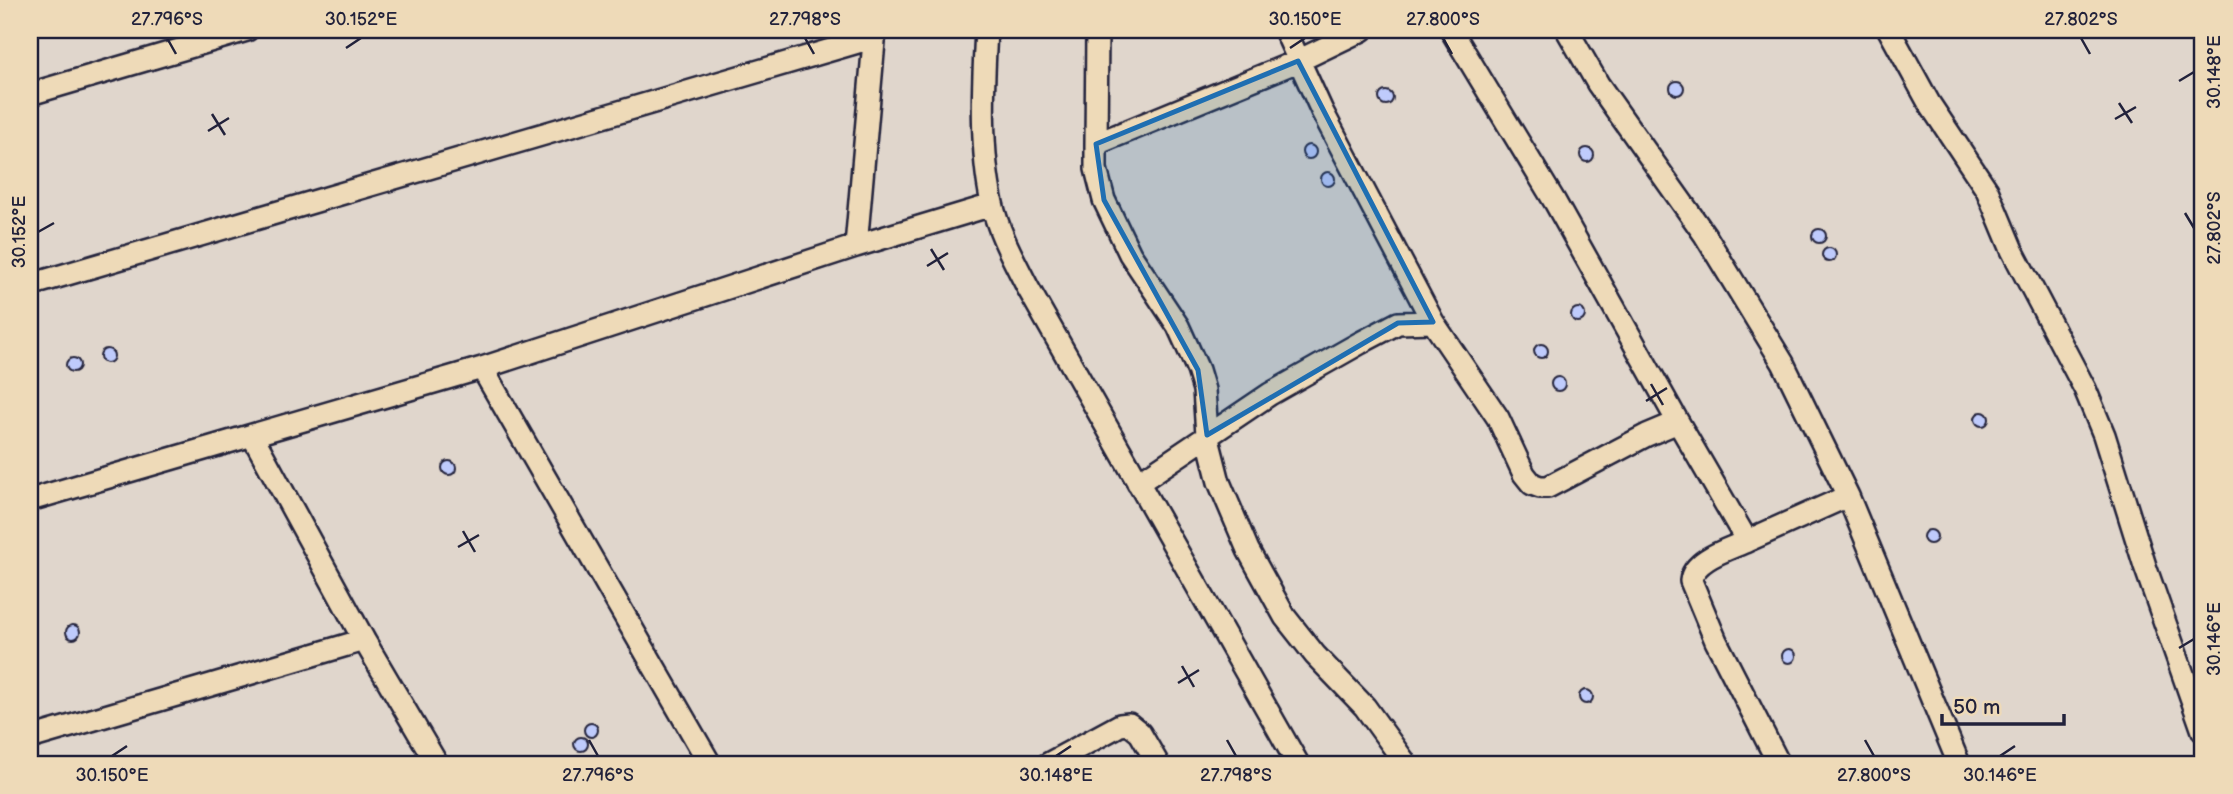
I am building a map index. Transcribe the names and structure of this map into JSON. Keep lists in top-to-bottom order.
{
  "scale_bar": "50 m",
  "coordinates": [
    "27.796°S",
    "30.152°E",
    "27.798°S",
    "30.150°E",
    "27.800°S",
    "27.802°S",
    "30.148°E",
    "30.146°E"
  ]
}
